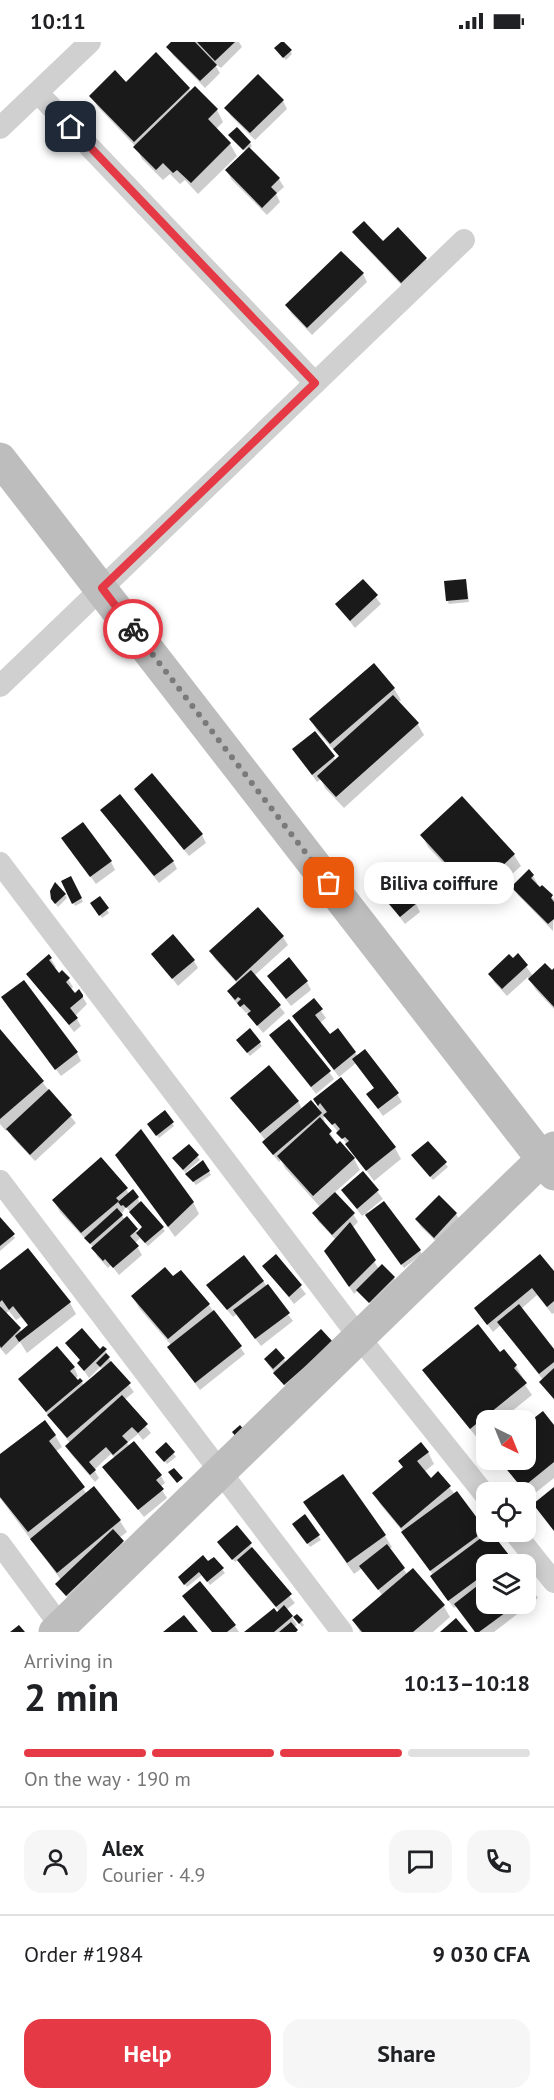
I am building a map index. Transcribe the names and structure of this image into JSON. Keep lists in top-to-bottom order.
{
  "places": ["Biliva coiffure"],
  "north": "bottom right",
  "page": {
    "status": "10:11",
    "bubble": "Biliva coiffure",
    "heading": ["2 min", "Arriving in", "10:13–10:18"],
    "panel": [
      "Alex",
      "Courier · 4.9",
      "Order #1984",
      "9 030 CFA"
    ],
    "bar": "On the way · 190 m",
    "buttons": ["Help", "Share"]
  }
}
